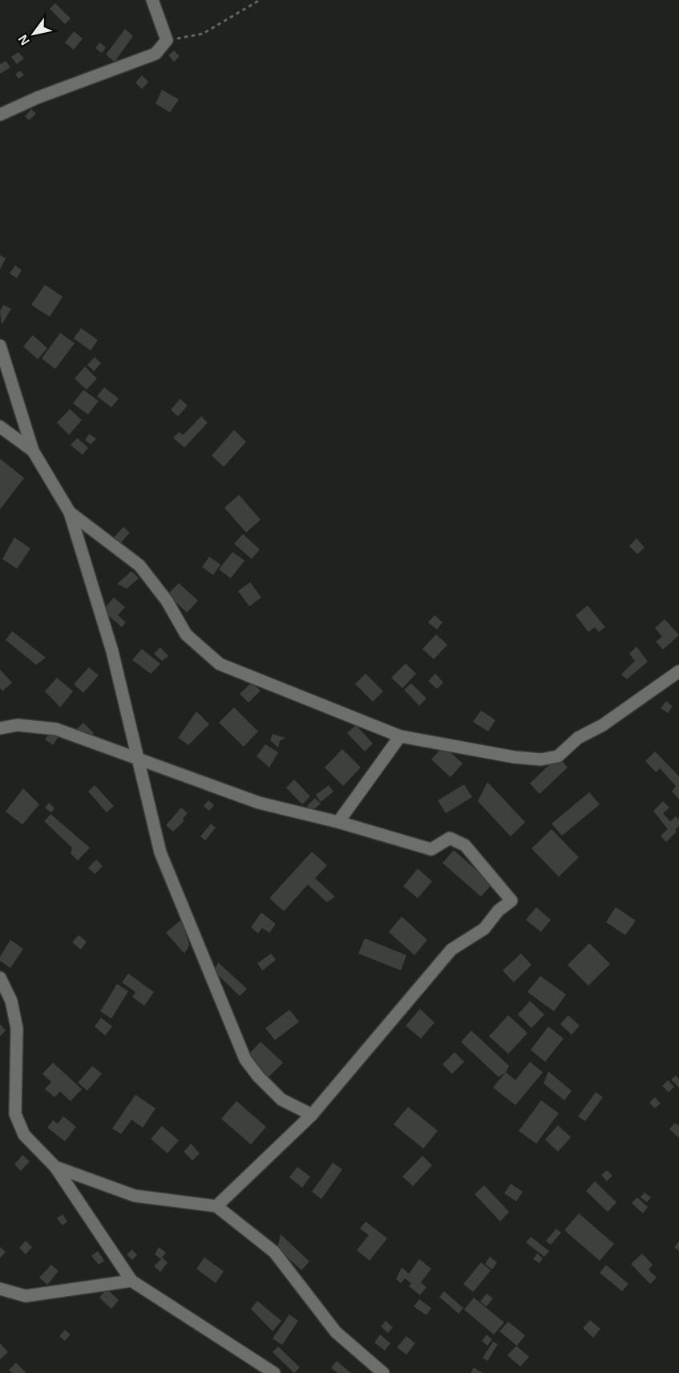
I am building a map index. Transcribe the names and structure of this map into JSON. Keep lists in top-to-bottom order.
{
  "north": "bottom left"
}
